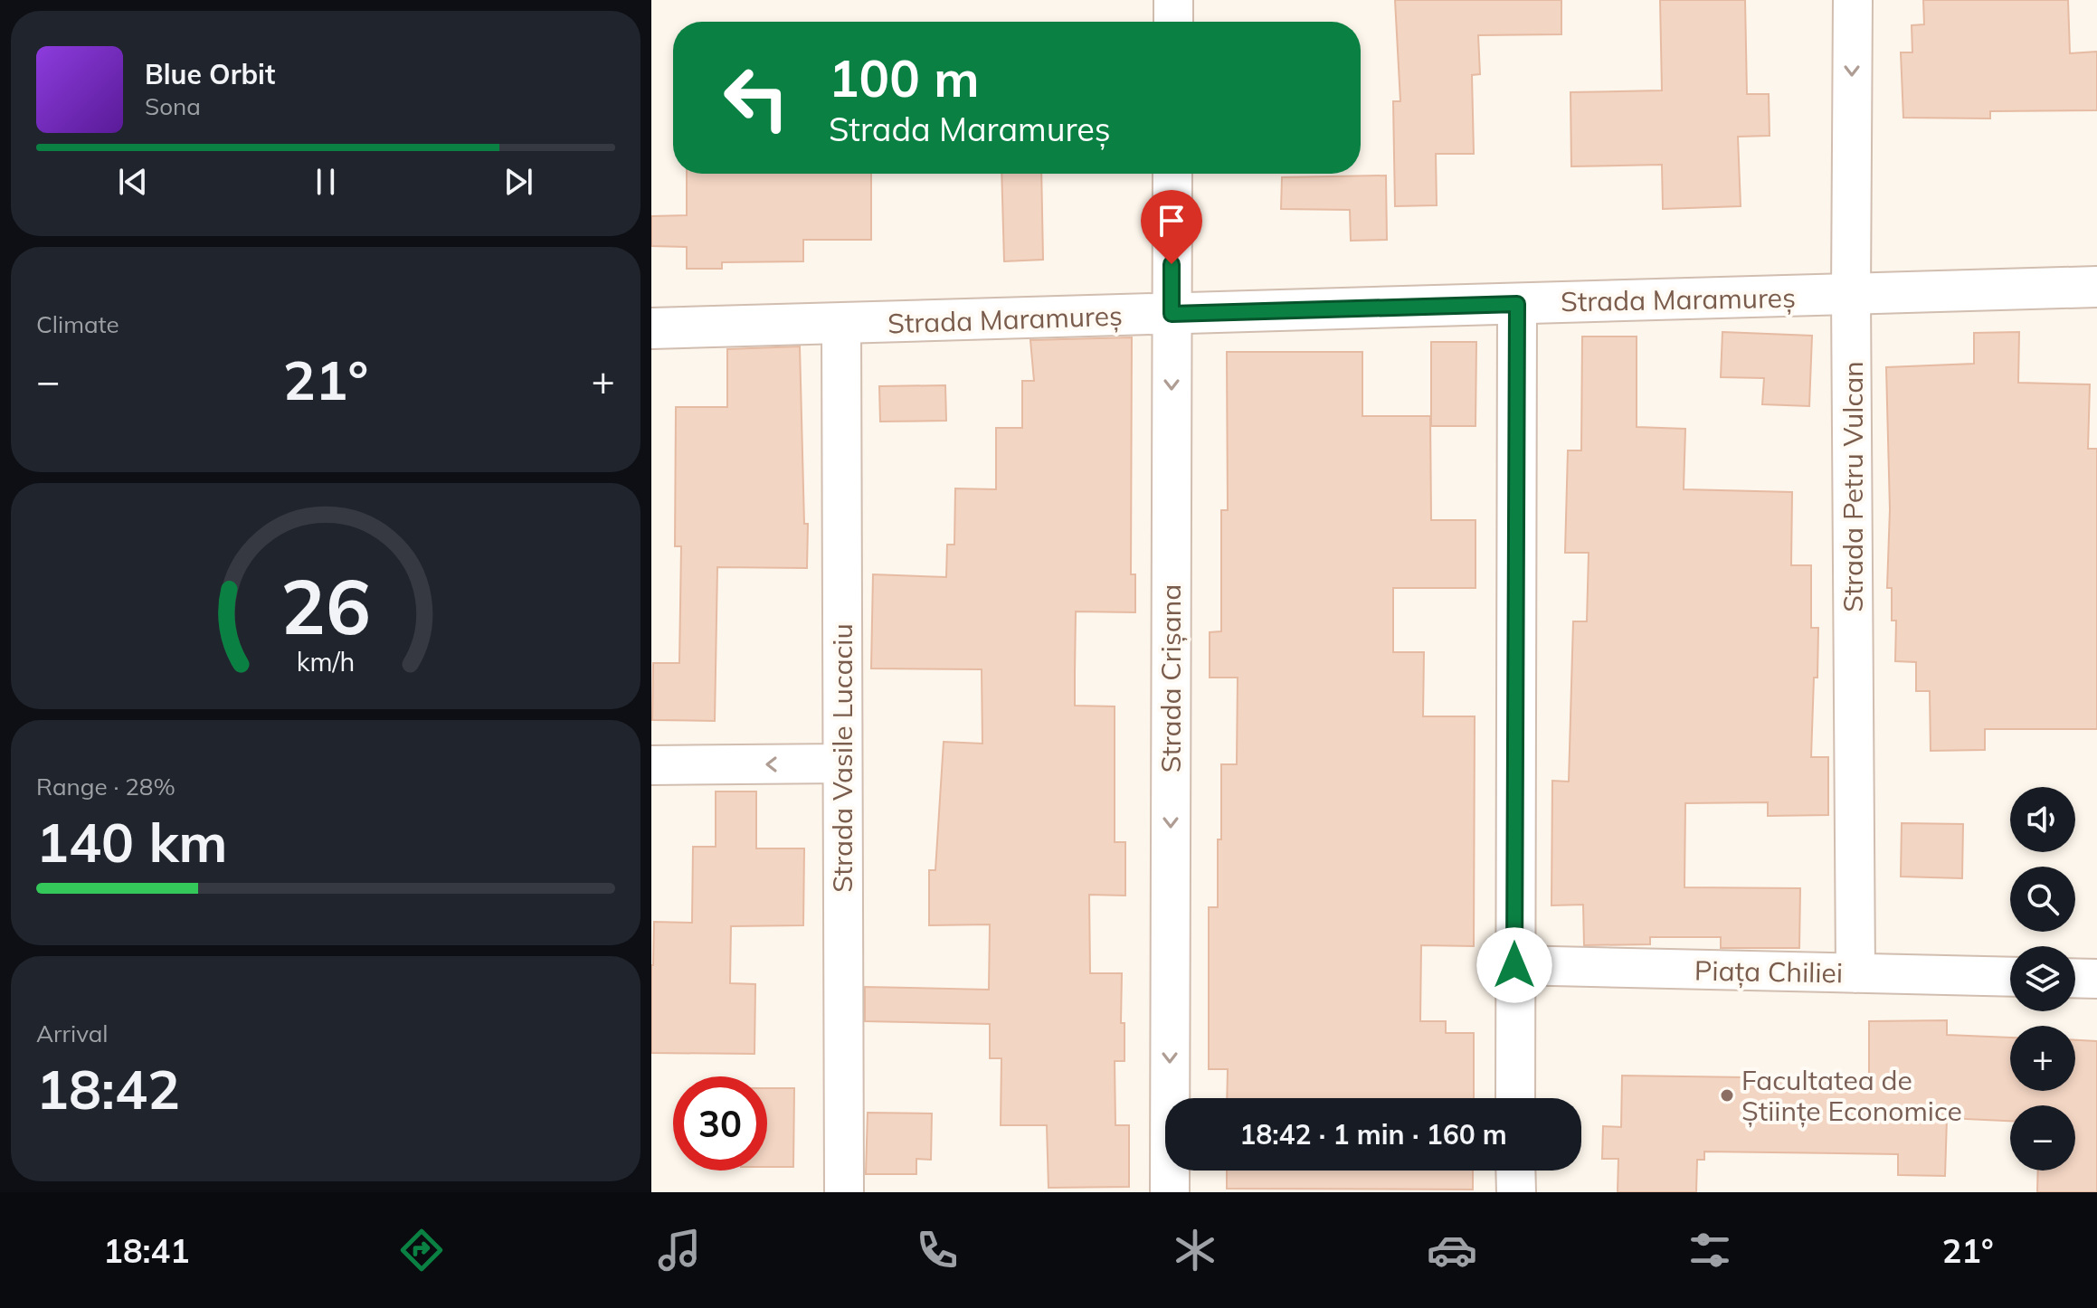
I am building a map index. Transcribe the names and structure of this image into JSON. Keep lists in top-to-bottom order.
{
  "streets": {
    "street": [
      "Strada Maramureș",
      "Strada Petru Vulcan",
      "Strada Crișana",
      "Strada Vasile Lucaciu",
      "Piața Chiliei"
    ]
  },
  "crossings": [
    ["Strada Maramureș", "Strada Petru Vulcan"],
    ["Strada Maramureș", "Strada Crișana"],
    ["Strada Maramureș", "Strada Vasile Lucaciu"],
    ["Strada Petru Vulcan", "Piața Chiliei"]
  ],
  "one_way": ["Strada Crișana"],
  "places": ["Facultatea de Științe Economice"],
  "page": {
    "turn": ["100 m", "Strada Maramureș"],
    "song": ["Blue Orbit", "Sona"],
    "tile": [
      "Climate",
      ["Range · 28%", "140 km"],
      ["Arrival", "18:42"]
    ],
    "heat": ["−", "21°", "+"],
    "map_buttons": ["+", "−"],
    "limit": "30",
    "trip": "18:42 · 1 min · 160 m",
    "tabs": ["18:41", "21°"],
    "gauge": ["26", "km/h"]
  }
}
